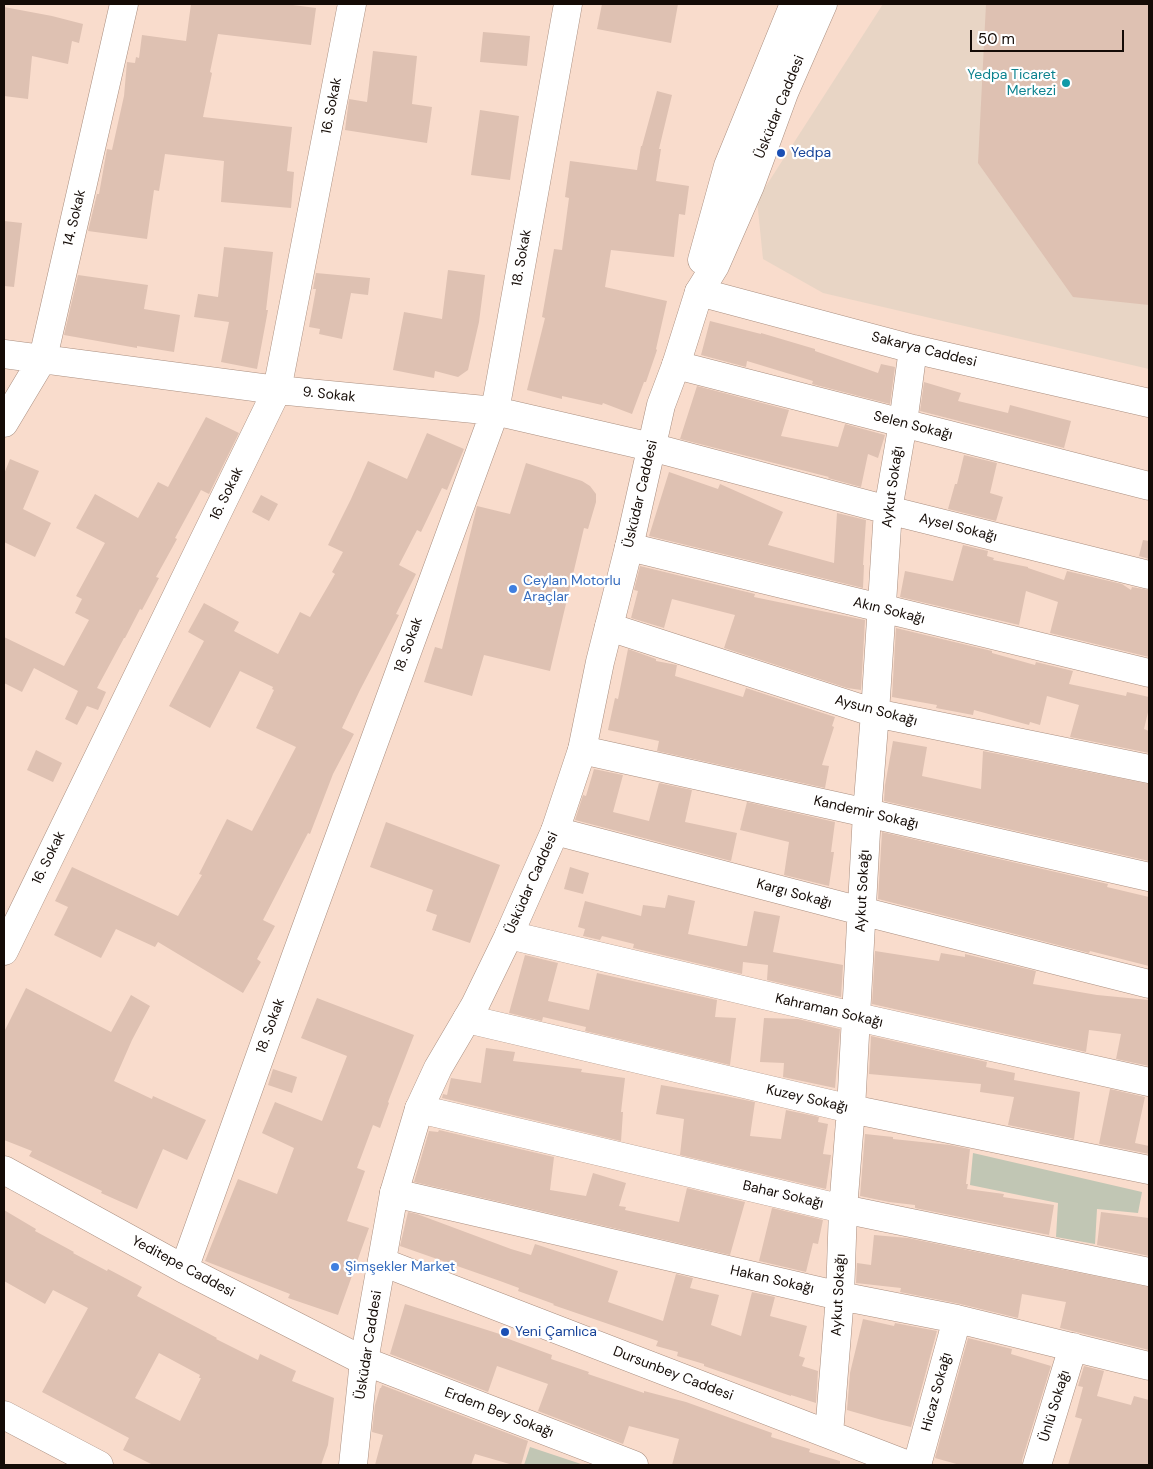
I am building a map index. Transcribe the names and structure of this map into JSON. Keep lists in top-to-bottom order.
{
  "streets": {
    "street": [
      "16. Sokak",
      "Üsküdar Caddesi",
      "14. Sokak",
      "18. Sokak",
      "Sakarya Caddesi",
      "9. Sokak",
      "Selen Sokağı",
      "Aykut Sokağı",
      "Aysel Sokağı",
      "Akın Sokağı",
      "Aysun Sokağı",
      "Kandemir Sokağı",
      "Kargı Sokağı",
      "Kahraman Sokağı",
      "Kuzey Sokağı",
      "Bahar Sokağı",
      "Yeditepe Caddesi",
      "Hakan Sokağı",
      "Dursunbey Caddesi",
      "Hicaz Sokağı",
      "Ünlü Sokağı",
      "Erdem Bey Sokağı"
    ]
  },
  "crossings": [
    ["16. Sokak", "9. Sokak"],
    ["Üsküdar Caddesi", "Sakarya Caddesi"],
    ["Üsküdar Caddesi", "9. Sokak"],
    ["Üsküdar Caddesi", "Selen Sokağı"],
    ["Üsküdar Caddesi", "Aysel Sokağı"],
    ["Üsküdar Caddesi", "Akın Sokağı"],
    ["Üsküdar Caddesi", "Aysun Sokağı"],
    ["Üsküdar Caddesi", "Kandemir Sokağı"],
    ["Üsküdar Caddesi", "Kargı Sokağı"],
    ["Üsküdar Caddesi", "Kahraman Sokağı"],
    ["Üsküdar Caddesi", "Kuzey Sokağı"],
    ["Üsküdar Caddesi", "Bahar Sokağı"],
    ["Üsküdar Caddesi", "Yeditepe Caddesi"],
    ["Üsküdar Caddesi", "Hakan Sokağı"],
    ["Üsküdar Caddesi", "Dursunbey Caddesi"],
    ["Üsküdar Caddesi", "Erdem Bey Sokağı"],
    ["14. Sokak", "9. Sokak"],
    ["18. Sokak", "9. Sokak"],
    ["18. Sokak", "Yeditepe Caddesi"],
    ["Sakarya Caddesi", "Aykut Sokağı"],
    ["9. Sokak", "Aysel Sokağı"],
    ["Selen Sokağı", "Aykut Sokağı"],
    ["Aykut Sokağı", "Aysel Sokağı"],
    ["Aykut Sokağı", "Akın Sokağı"],
    ["Aykut Sokağı", "Aysun Sokağı"],
    ["Aykut Sokağı", "Kandemir Sokağı"],
    ["Aykut Sokağı", "Kargı Sokağı"],
    ["Aykut Sokağı", "Kahraman Sokağı"],
    ["Aykut Sokağı", "Kuzey Sokağı"],
    ["Aykut Sokağı", "Bahar Sokağı"],
    ["Aykut Sokağı", "Hakan Sokağı"],
    ["Aykut Sokağı", "Dursunbey Caddesi"],
    ["Yeditepe Caddesi", "Erdem Bey Sokağı"],
    ["Hakan Sokağı", "Hicaz Sokağı"],
    ["Hakan Sokağı", "Ünlü Sokağı"]
  ],
  "places": [
    "Yedpa Ticaret Merkezi",
    "Yedpa",
    "Ceylan Motorlu Araçlar",
    "Şimşekler Market",
    "Yeni Çamlıca"
  ],
  "scale_bar": "50 m"
}
